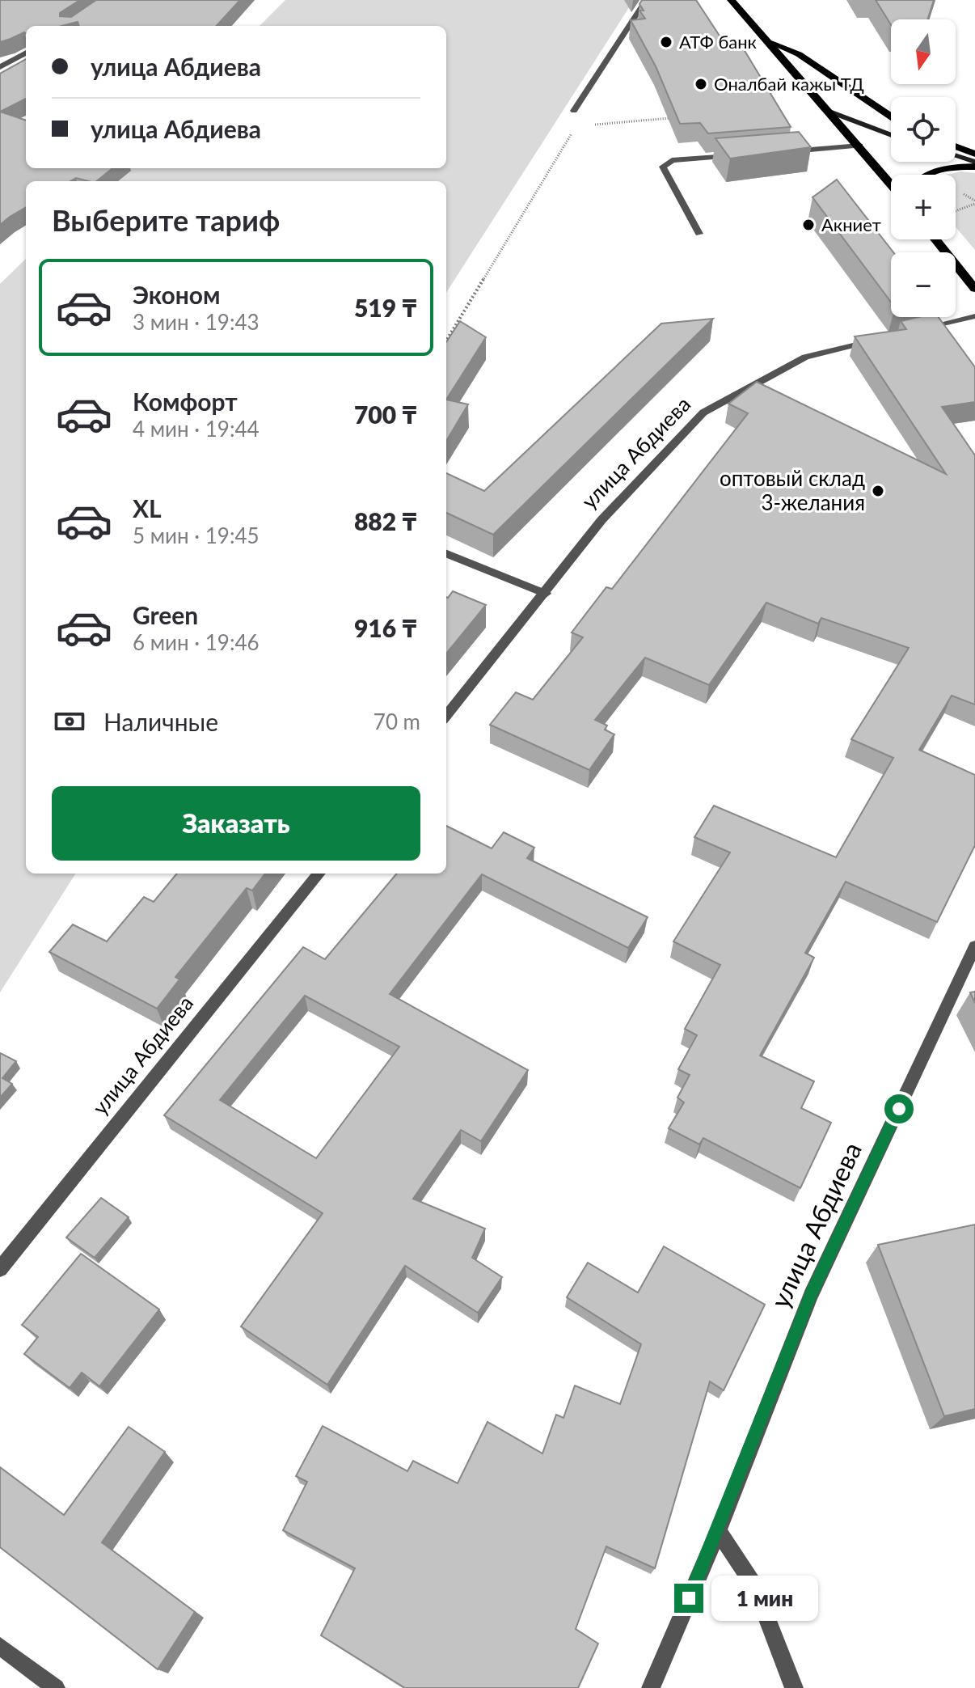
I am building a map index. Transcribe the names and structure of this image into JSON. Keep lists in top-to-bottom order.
{
  "streets": {
    "street": ["улица Абдиева"]
  },
  "places": [
    "АТФ банк",
    "Оналбай кажы ТД",
    "Акниет",
    "оптовый склад 3-желания"
  ],
  "north": "bottom",
  "page": {
    "map_buttons": ["+", "−"],
    "banner": ["улица Абдиева", "улица Абдиева"],
    "heading": "Выберите тариф",
    "list": [
      {
        "name": "Эконом",
        "note": "3 мин · 19:43",
        "value": "519 ₸"
      },
      {
        "name": "Комфорт",
        "note": "4 мин · 19:44",
        "value": "700 ₸"
      },
      {
        "name": "XL",
        "note": "5 мин · 19:45",
        "value": "882 ₸"
      },
      {
        "name": "Green",
        "note": "6 мин · 19:46",
        "value": "916 ₸"
      }
    ],
    "pay": ["Наличные", "70 m"],
    "buttons": "Заказать",
    "bubble": "1 мин"
  }
}
